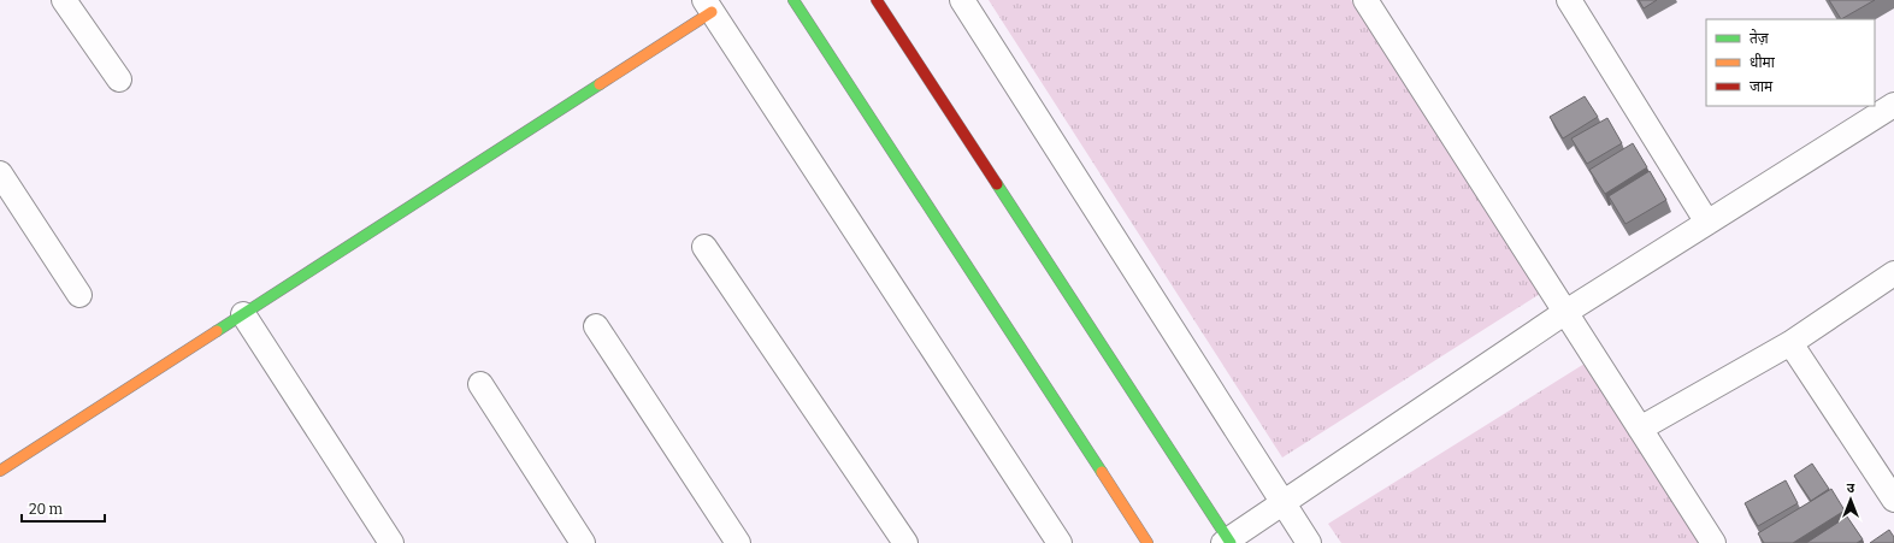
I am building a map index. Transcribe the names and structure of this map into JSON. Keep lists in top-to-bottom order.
{
  "legend": ["तेज़", "धीमा", "जाम"],
  "scale_bar": "20 m",
  "north": "top"
}
